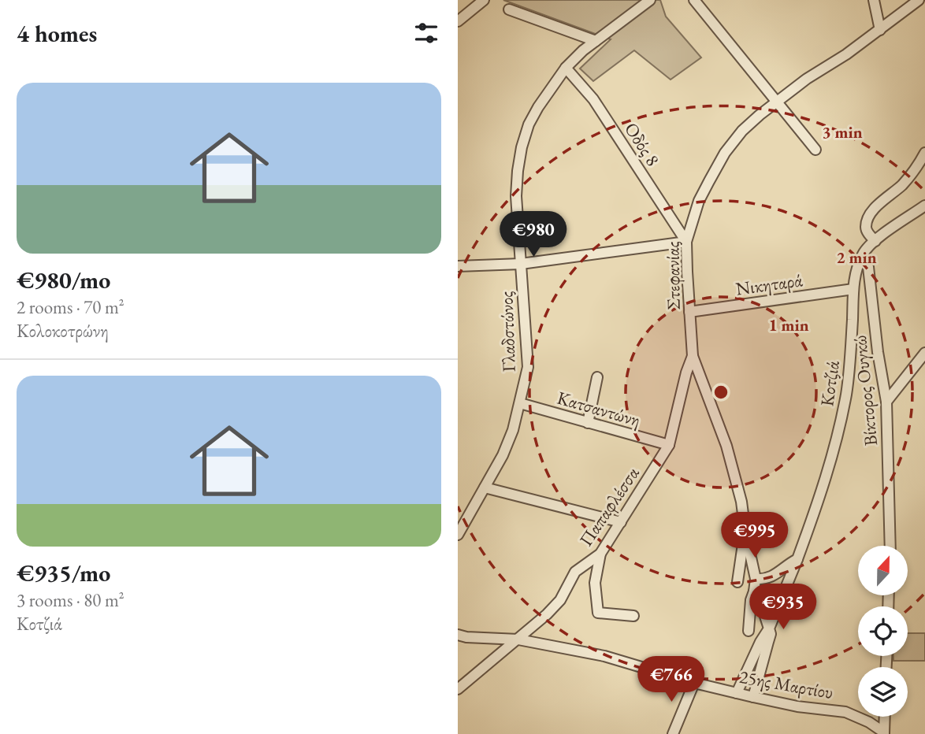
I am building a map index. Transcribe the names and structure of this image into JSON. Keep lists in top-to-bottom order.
{
  "streets": {
    "street": [
      "Οδός 8",
      "Στεφανίας",
      "Νικηταρά",
      "Γλαδστώνος",
      "Κοτζιά",
      "Βίκτορος Ουγκώ",
      "Κατσαντώνη",
      "Παπαφλέσσα",
      "25ης Μαρτίου"
    ]
  },
  "crossings": [
    ["Οδός 8", "Στεφανίας"],
    ["Οδός 8", "Γλαδστώνος"],
    ["Στεφανίας", "Νικηταρά"],
    ["Στεφανίας", "Παπαφλέσσα"],
    ["Νικηταρά", "Κοτζιά"],
    ["Γλαδστώνος", "Κατσαντώνη"],
    ["Κοτζιά", "Βίκτορος Ουγκώ"],
    ["Κοτζιά", "25ης Μαρτίου"],
    ["Κατσαντώνη", "Παπαφλέσσα"],
    ["Παπαφλέσσα", "25ης Μαρτίου"]
  ],
  "north": "top",
  "page": {
    "heading": "4 homes",
    "list": [
      {
        "name": "€980/mo",
        "note": "2 rooms · 70 m² · Κολοκοτρώνη"
      },
      {
        "name": "€935/mo",
        "note": "3 rooms · 80 m² · Κοτζιά"
      }
    ],
    "price": [
      "€980",
      "€995",
      "€935",
      "€766"
    ]
  },
  "rings": ["3 min", "2 min", "1 min"]
}
